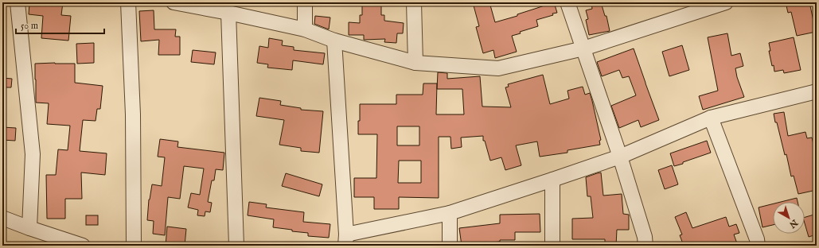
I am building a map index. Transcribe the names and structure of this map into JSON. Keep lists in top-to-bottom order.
{
  "scale_bar": "50 m",
  "north": "bottom right"
}
